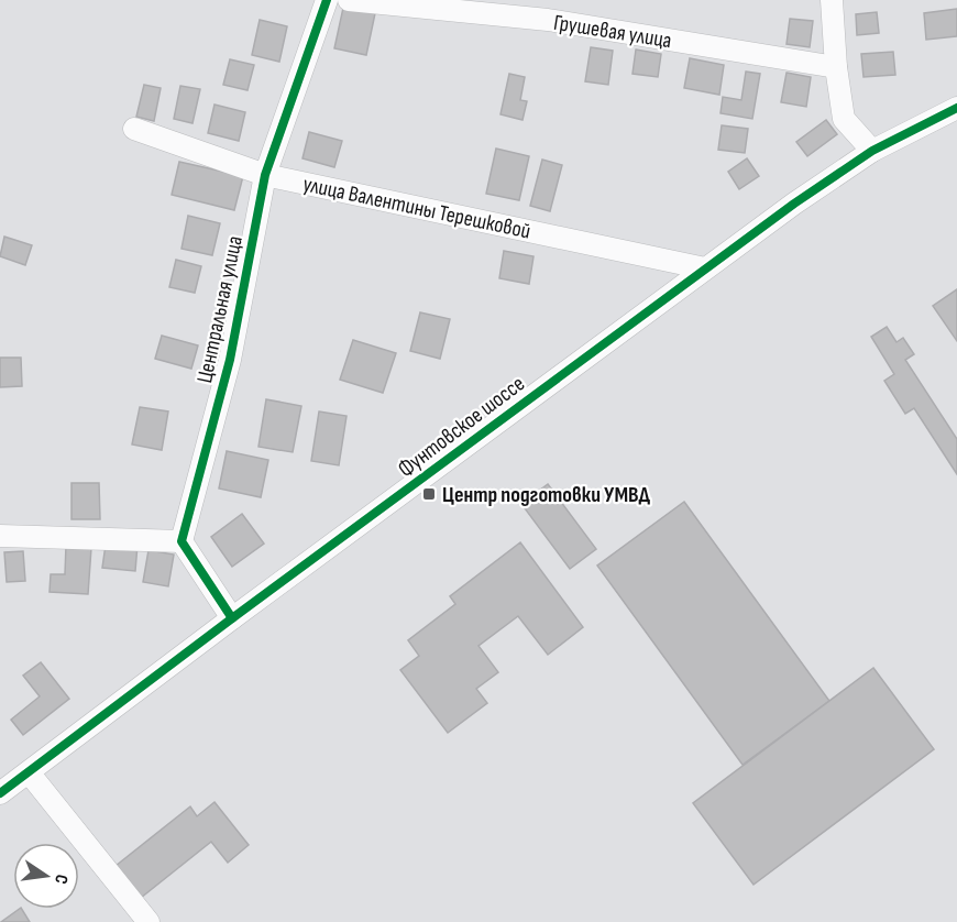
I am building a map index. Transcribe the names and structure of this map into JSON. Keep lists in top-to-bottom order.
{
  "streets": {
    "street": [
      "Грушевая улица",
      "улица Валентины Терешковой",
      "Центральная улица",
      "Фунтовское шоссе"
    ]
  },
  "crossings": [
    ["улица Валентины Терешковой", "Центральная улица"],
    ["улица Валентины Терешковой", "Фунтовское шоссе"]
  ],
  "places": {
    "transit": ["Центр подготовки УМВД"]
  },
  "north": "right"
}
